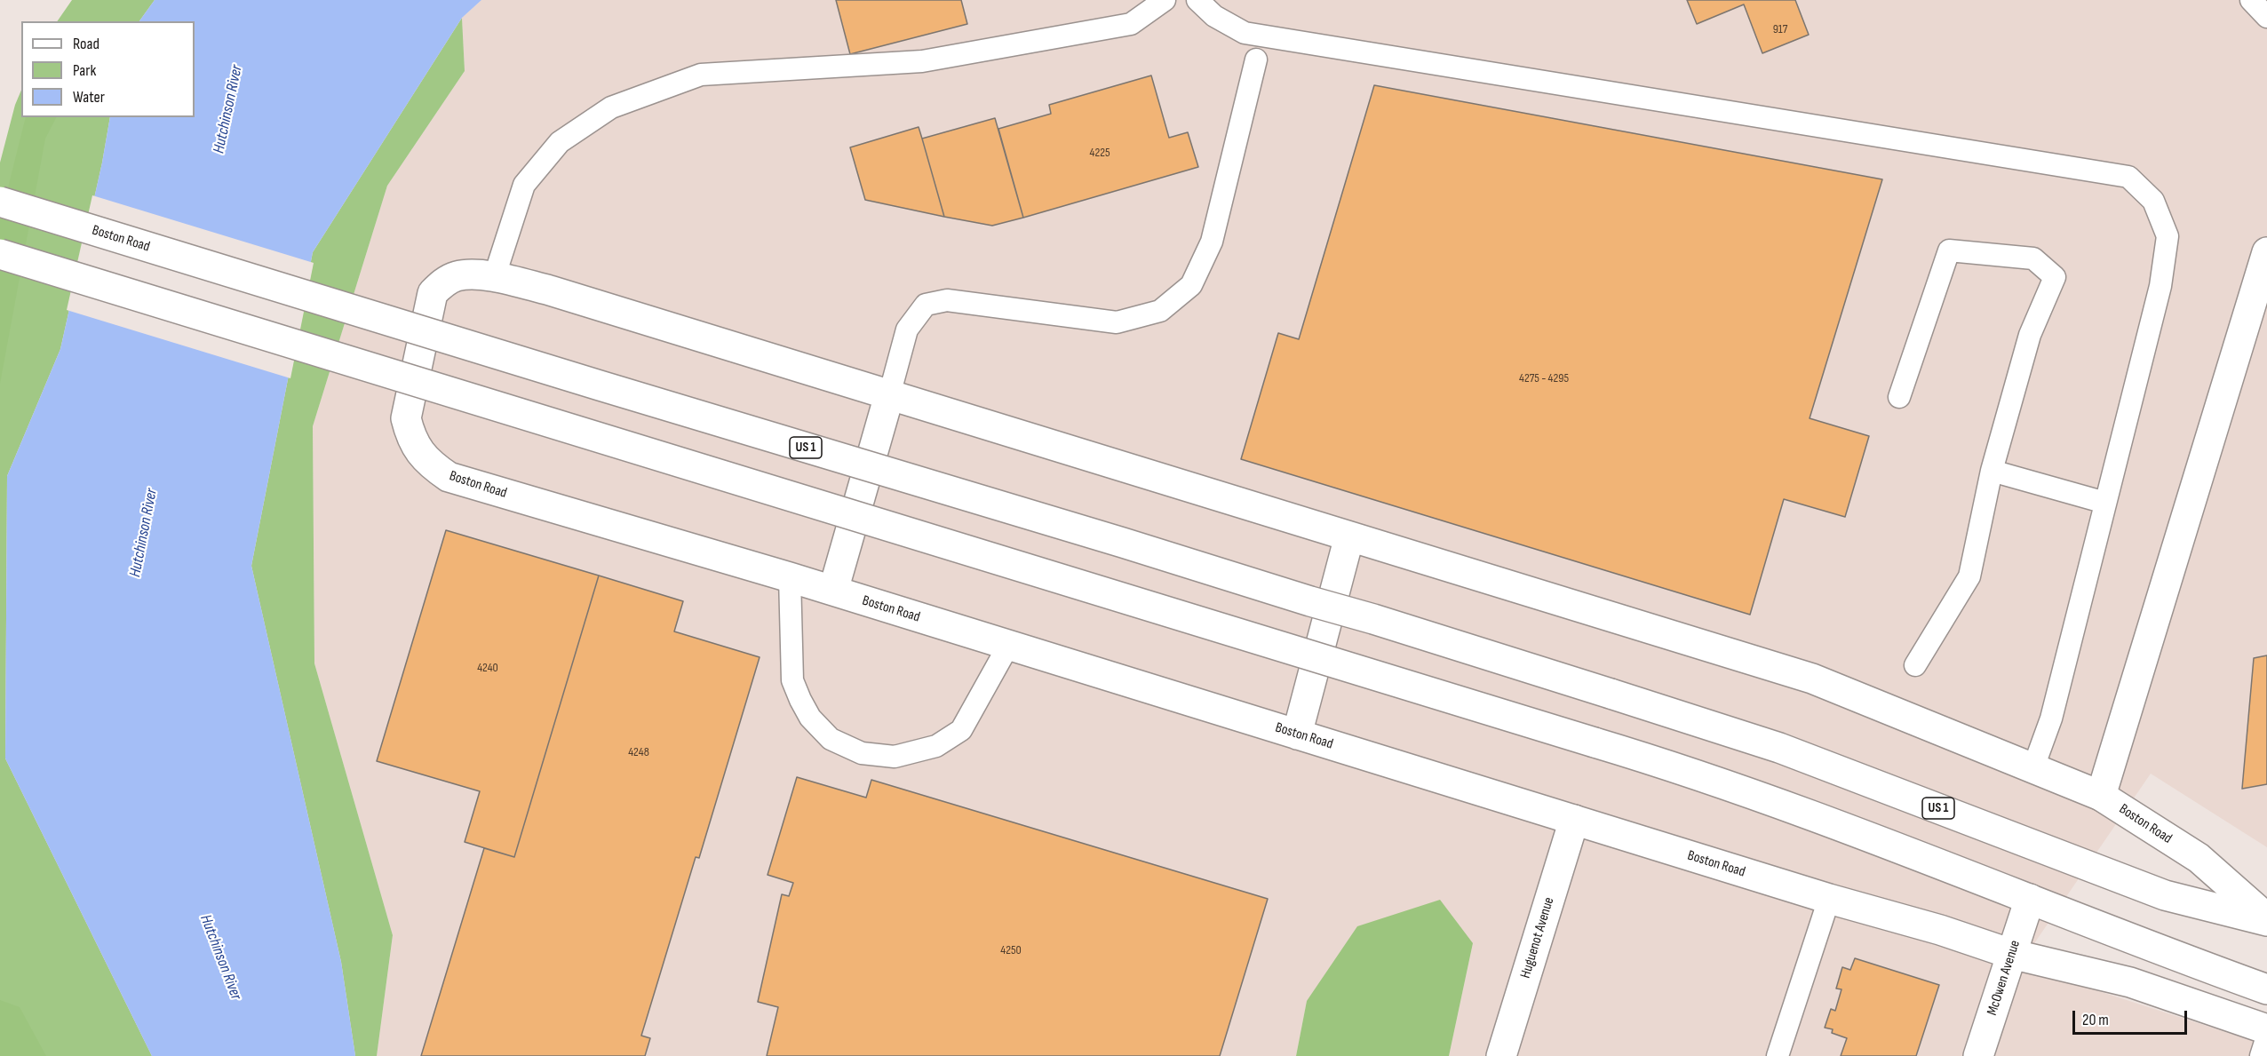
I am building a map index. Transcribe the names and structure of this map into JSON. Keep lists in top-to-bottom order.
{
  "streets": {
    "street": [
      "Boston Road",
      "US 1",
      "Huguenot Avenue",
      "McOwen Avenue"
    ]
  },
  "crossings": [
    ["Boston Road", "Huguenot Avenue"],
    ["Boston Road", "McOwen Avenue"]
  ],
  "water": ["Hutchinson River"],
  "house_numbers": [
    "917",
    "4225",
    "4275 - 4295",
    "4240",
    "4248",
    "4250"
  ],
  "legend": ["Road", "Park", "Water"],
  "scale_bar": "20 m"
}
